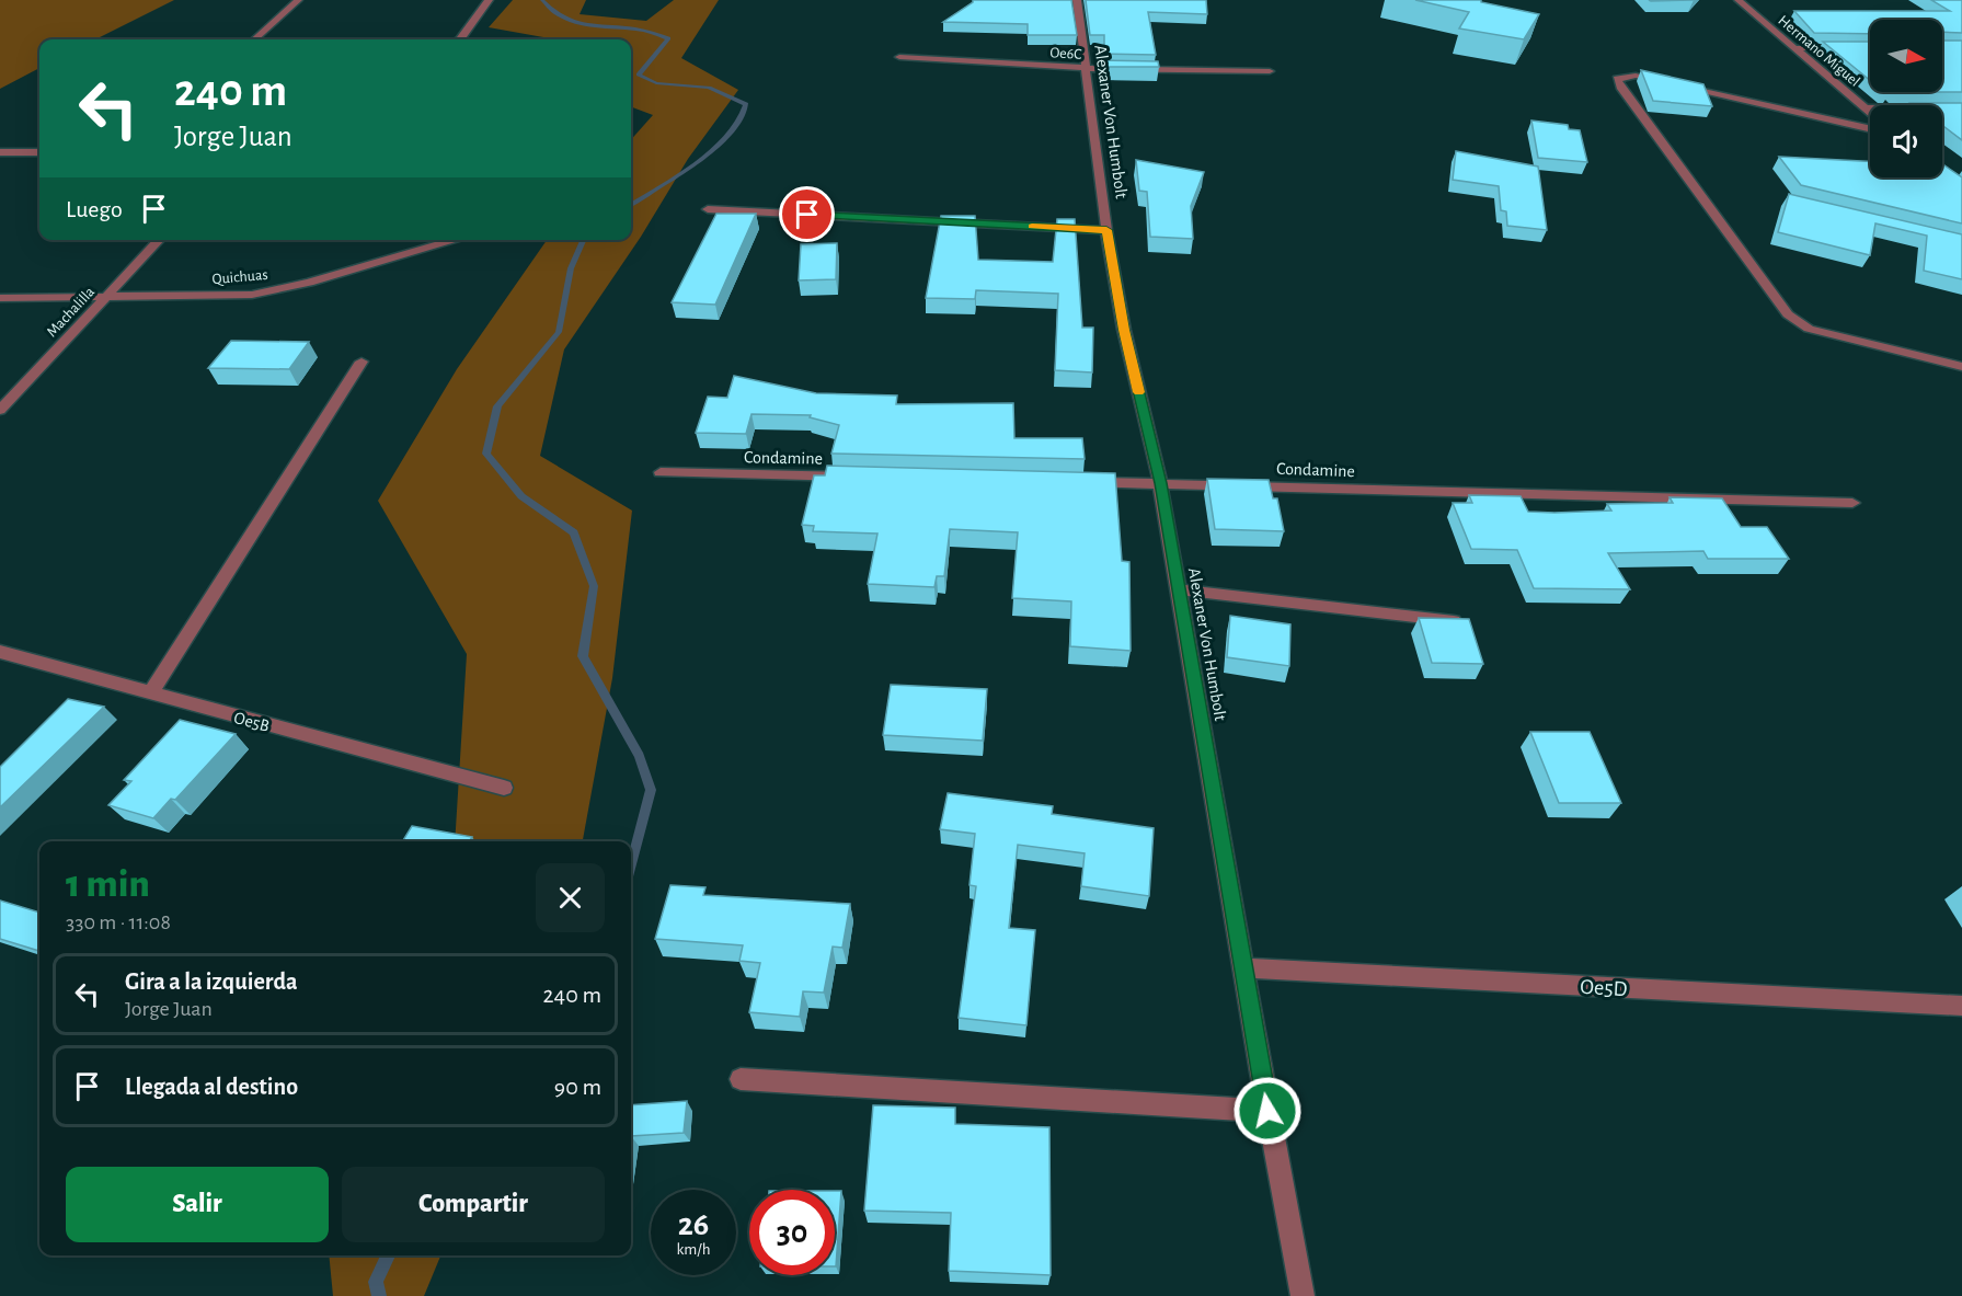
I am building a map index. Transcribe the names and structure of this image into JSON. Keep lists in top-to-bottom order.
{
  "streets": {
    "street": [
      "Hermano Miguel",
      "Oe6C",
      "Alexaner Von Humbolt",
      "Quichuas",
      "Machalilla",
      "Condamine",
      "Oe5B",
      "Oe5D"
    ]
  },
  "crossings": [
    ["Oe6C", "Alexaner Von Humbolt"],
    ["Alexaner Von Humbolt", "Condamine"],
    ["Alexaner Von Humbolt", "Oe5D"],
    ["Quichuas", "Machalilla"]
  ],
  "north": "right",
  "page": {
    "turn": ["240 m", "Jorge Juan"],
    "then": "Luego",
    "heading": ["1 min", "330 m · 11:08"],
    "list": [
      {
        "name": "Gira a la izquierda",
        "note": "Jorge Juan",
        "value": "240 m"
      },
      {
        "name": "Llegada al destino",
        "value": "90 m"
      }
    ],
    "buttons": ["Salir", "Compartir"],
    "speed": "26 km/h",
    "limit": "30"
  }
}
